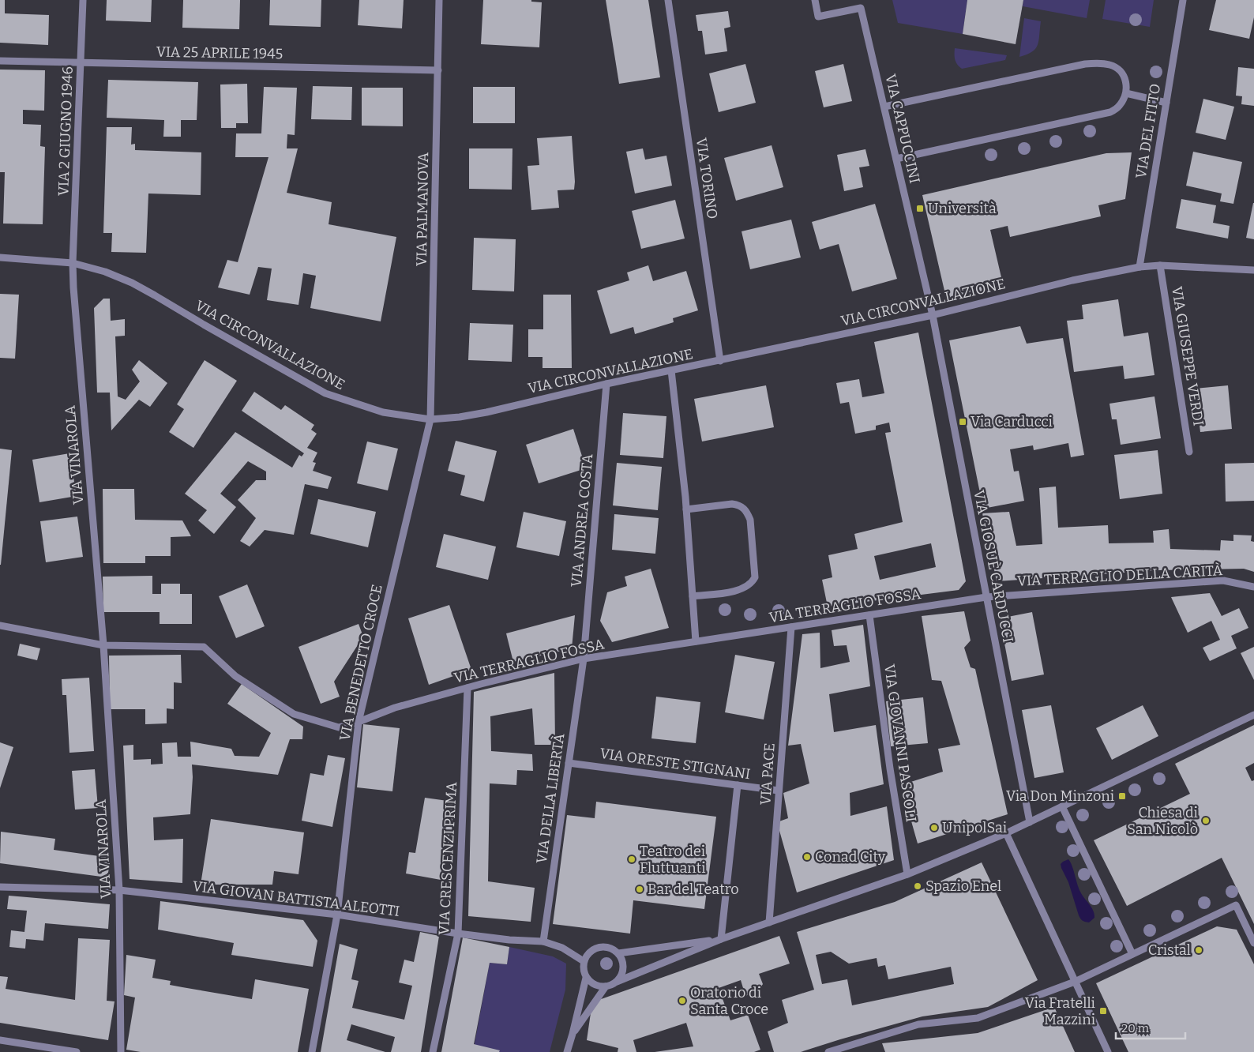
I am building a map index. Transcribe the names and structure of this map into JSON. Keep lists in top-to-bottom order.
{
  "streets": {
    "street": [
      "VIA 25 APRILE 1945",
      "VIA CAPPUCCINI",
      "VIA 2 GIUGNO 1946",
      "VIA DEL FITTO",
      "VIA TORINO",
      "VIA PALMANOVA",
      "VIA CIRCONVALLAZIONE",
      "VIA GIUSEPPE VERDI",
      "VIA VINAROLA",
      "VIA ANDREA COSTA",
      "VIA GIOSUÈ CARDUCCI",
      "VIA TERRAGLIO DELLA CARITÀ",
      "VIA TERRAGLIO FOSSA",
      "VIA BENEDETTO CROCE",
      "VIA GIOVANNI PASCOLI",
      "VIA ORESTE STIGNANI",
      "VIA PACE",
      "VIA DELLA LIBERTÀ",
      "VIA CRESCENZI PRIMA",
      "VIA GIOVAN BATTISTA ALEOTTI"
    ]
  },
  "crossings": [
    ["VIA 25 APRILE 1945", "VIA 2 GIUGNO 1946"],
    ["VIA 25 APRILE 1945", "VIA PALMANOVA"],
    ["VIA CAPPUCCINI", "VIA CIRCONVALLAZIONE"],
    ["VIA CAPPUCCINI", "VIA GIOSUÈ CARDUCCI"],
    ["VIA 2 GIUGNO 1946", "VIA CIRCONVALLAZIONE"],
    ["VIA 2 GIUGNO 1946", "VIA VINAROLA"],
    ["VIA DEL FITTO", "VIA CIRCONVALLAZIONE"],
    ["VIA TORINO", "VIA CIRCONVALLAZIONE"],
    ["VIA PALMANOVA", "VIA CIRCONVALLAZIONE"],
    ["VIA PALMANOVA", "VIA BENEDETTO CROCE"],
    ["VIA CIRCONVALLAZIONE", "VIA GIUSEPPE VERDI"],
    ["VIA CIRCONVALLAZIONE", "VIA VINAROLA"],
    ["VIA CIRCONVALLAZIONE", "VIA ANDREA COSTA"],
    ["VIA CIRCONVALLAZIONE", "VIA GIOSUÈ CARDUCCI"],
    ["VIA CIRCONVALLAZIONE", "VIA BENEDETTO CROCE"],
    ["VIA VINAROLA", "VIA TERRAGLIO FOSSA"],
    ["VIA VINAROLA", "VIA GIOVAN BATTISTA ALEOTTI"],
    ["VIA ANDREA COSTA", "VIA TERRAGLIO FOSSA"],
    ["VIA ANDREA COSTA", "VIA DELLA LIBERTÀ"],
    ["VIA GIOSUÈ CARDUCCI", "VIA TERRAGLIO DELLA CARITÀ"],
    ["VIA GIOSUÈ CARDUCCI", "VIA TERRAGLIO FOSSA"],
    ["VIA TERRAGLIO DELLA CARITÀ", "VIA TERRAGLIO FOSSA"],
    ["VIA TERRAGLIO FOSSA", "VIA BENEDETTO CROCE"],
    ["VIA TERRAGLIO FOSSA", "VIA GIOVANNI PASCOLI"],
    ["VIA TERRAGLIO FOSSA", "VIA PACE"],
    ["VIA TERRAGLIO FOSSA", "VIA DELLA LIBERTÀ"],
    ["VIA TERRAGLIO FOSSA", "VIA CRESCENZI PRIMA"],
    ["VIA BENEDETTO CROCE", "VIA GIOVAN BATTISTA ALEOTTI"],
    ["VIA ORESTE STIGNANI", "VIA PACE"],
    ["VIA ORESTE STIGNANI", "VIA DELLA LIBERTÀ"],
    ["VIA DELLA LIBERTÀ", "VIA GIOVAN BATTISTA ALEOTTI"],
    ["VIA CRESCENZI PRIMA", "VIA GIOVAN BATTISTA ALEOTTI"]
  ],
  "places": {
    "transit": [
      "Università",
      "Via Carducci",
      "Via Don Minzoni",
      "Via Fratelli Mazzini"
    ],
    "other": [
      "Chiesa di San Nicolò",
      "UnipolSai",
      "Conad City",
      "Teatro dei Fluttuanti",
      "Spazio Enel",
      "Bar del Teatro",
      "Cristal",
      "Oratorio di Santa Croce"
    ]
  },
  "scale_bar": "20 m"
}
